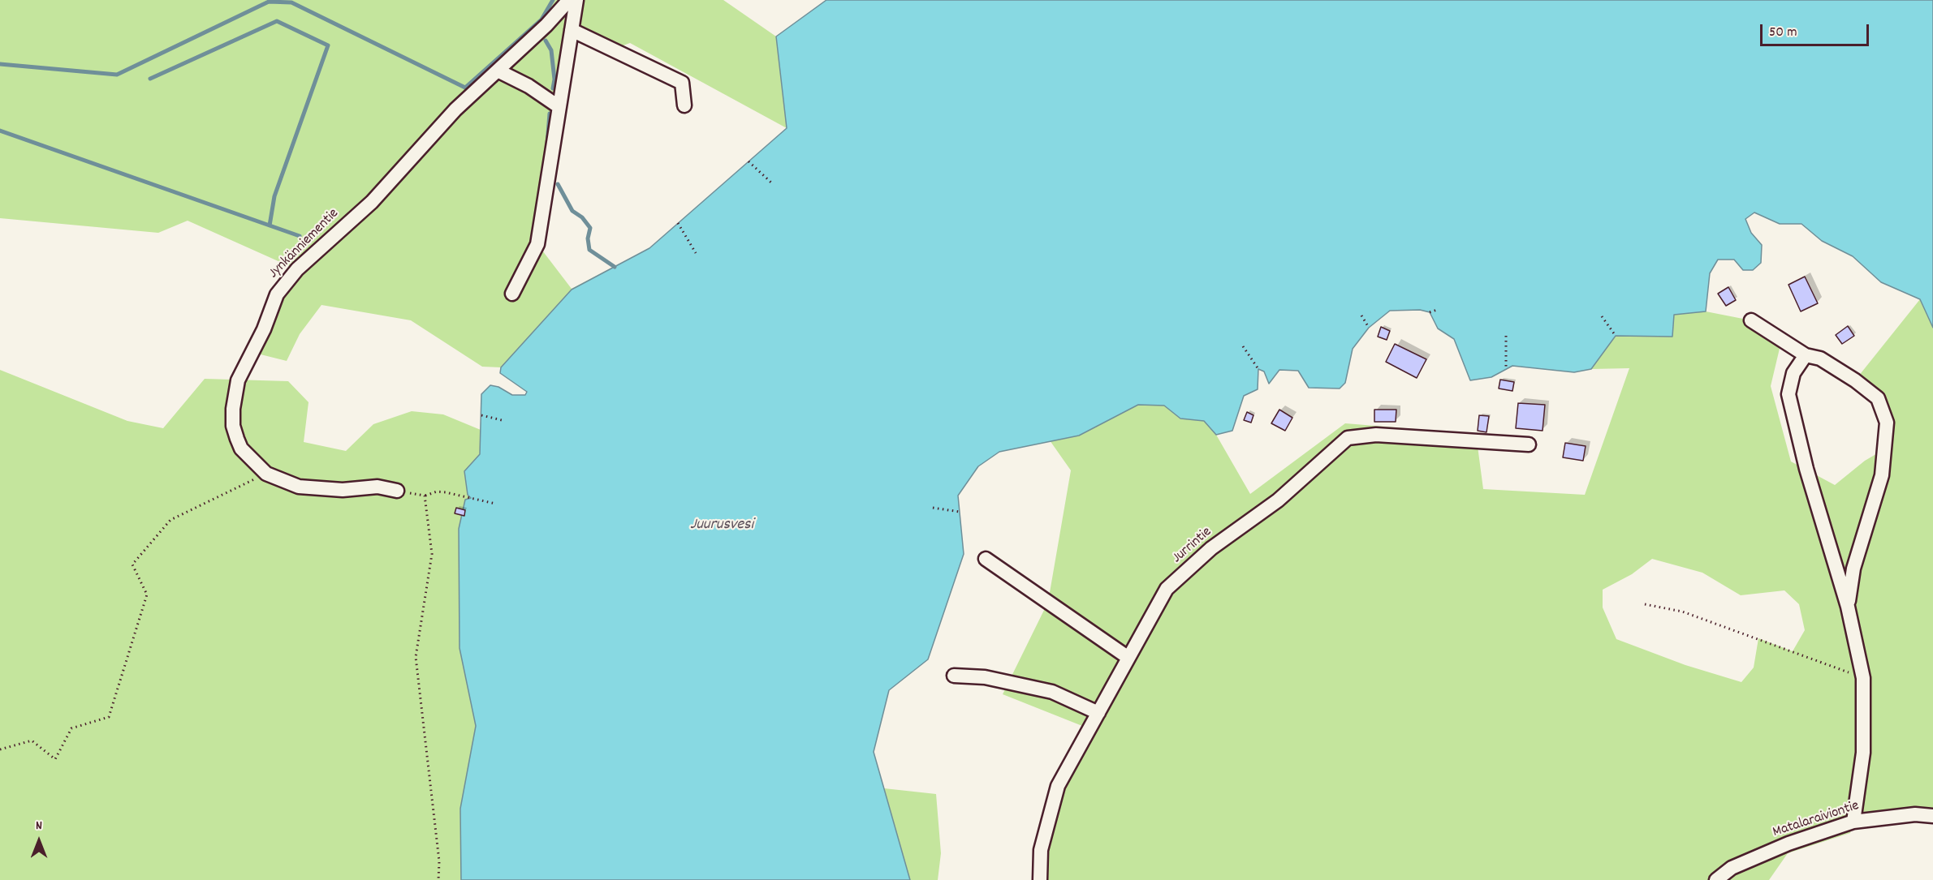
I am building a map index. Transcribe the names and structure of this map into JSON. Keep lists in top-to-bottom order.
{
  "streets": {
    "street": ["Jynkänniementie", "Jurrintie", "Matalaraiviontie"]
  },
  "water": ["Juurusvesi"],
  "scale_bar": "50 m",
  "north": "top"
}
